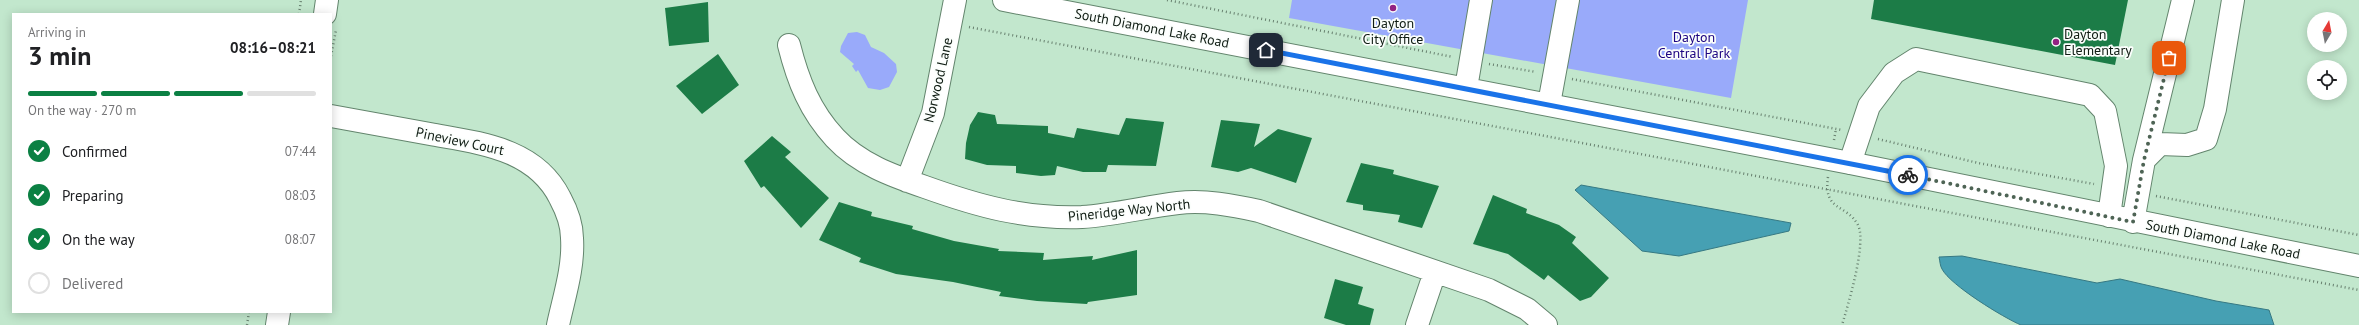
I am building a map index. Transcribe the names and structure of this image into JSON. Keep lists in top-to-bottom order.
{
  "streets": {
    "street": [
      "South Diamond Lake Road",
      "Norwood Lane",
      "Pineview Court",
      "Pineridge Way North"
    ]
  },
  "crossings": [
    ["Norwood Lane", "Pineridge Way North"]
  ],
  "parks": ["Dayton Central Park"],
  "places": ["Dayton City Office", "Dayton Elementary"],
  "north": "top",
  "page": {
    "heading": ["3 min", "Arriving in", "08:16–08:21"],
    "bar": "On the way · 270 m",
    "list": [
      ["Confirmed", "07:44"],
      ["Preparing", "08:03"],
      ["On the way", "08:07"],
      "Delivered"
    ]
  }
}
